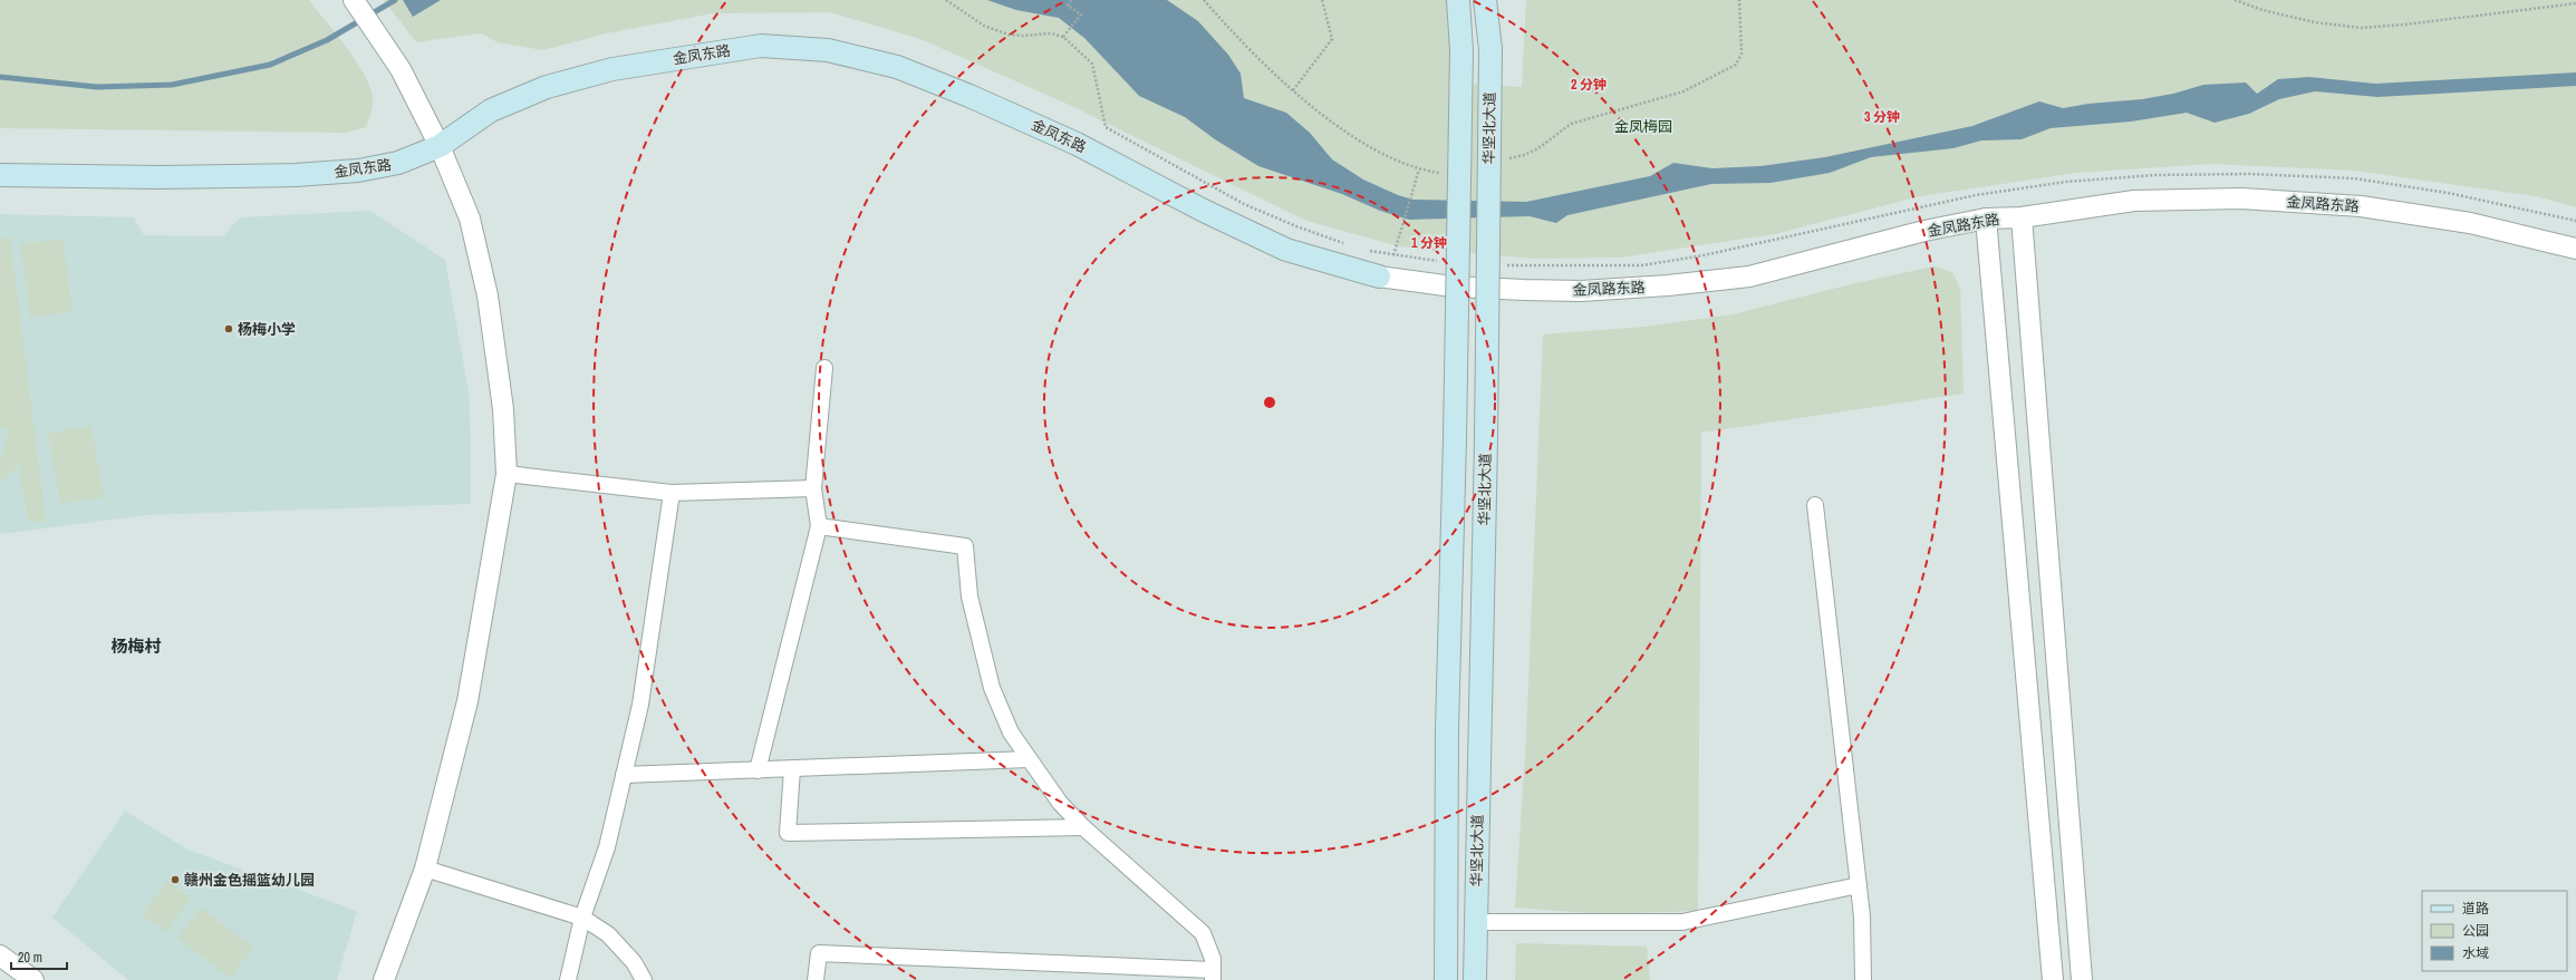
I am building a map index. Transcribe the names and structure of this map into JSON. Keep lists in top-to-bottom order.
{
  "streets": {
    "main road": ["金凤东路", "华坚北大道"],
    "street": ["金凤路东路"]
  },
  "crossings": [
    ["金凤东路", "金凤路东路"]
  ],
  "districts": ["杨梅村"],
  "parks": ["金凤梅园"],
  "places": ["杨梅小学", "赣州金色摇篮幼儿园"],
  "legend": ["道路", "公园", "水域"],
  "scale_bar": "20 m",
  "rings": ["2 分钟", "3 分钟", "1 分钟"]
}
